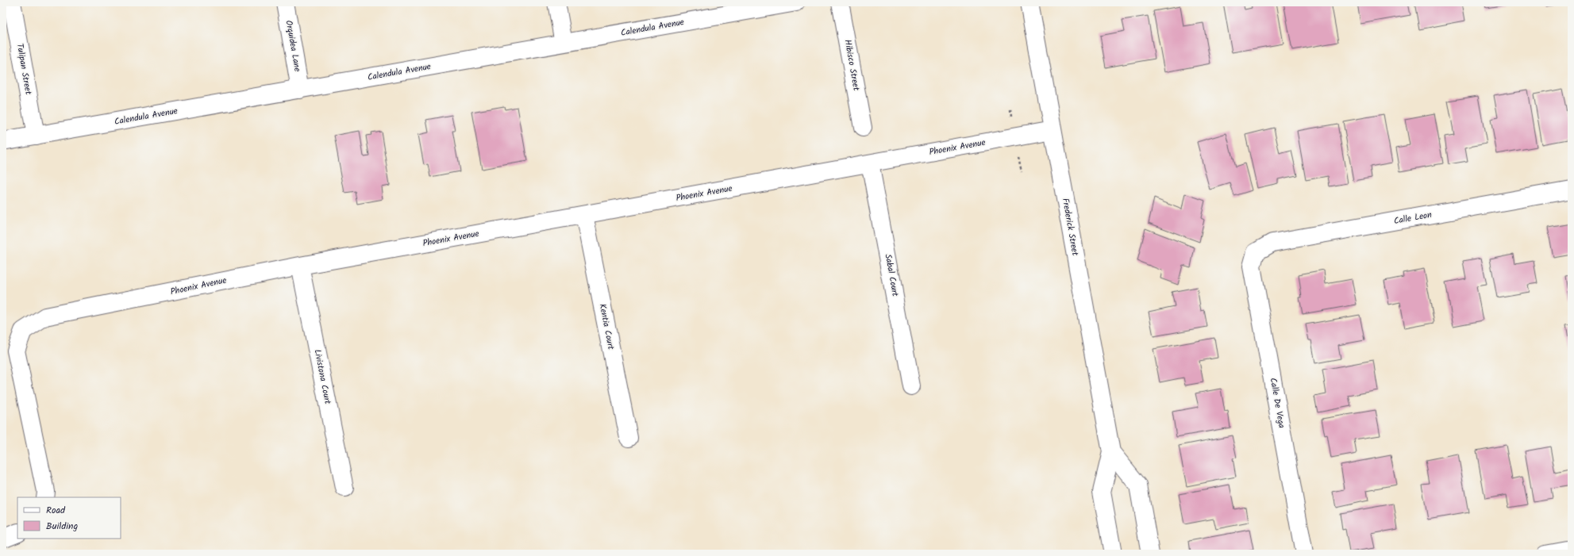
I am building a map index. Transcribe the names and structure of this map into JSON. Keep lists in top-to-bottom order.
{
  "streets": {
    "street": [
      "Calendula Avenue",
      "Orquidea Lane",
      "Hibisco Street",
      "Tulipan Street",
      "Phoenix Avenue",
      "Calle Leon",
      "Frederick Street",
      "Sabal Court",
      "Kentia Court",
      "Livistona Court",
      "Calle De Vega"
    ]
  },
  "crossings": [
    ["Calendula Avenue", "Orquidea Lane"],
    ["Calendula Avenue", "Tulipan Street"],
    ["Phoenix Avenue", "Frederick Street"],
    ["Phoenix Avenue", "Sabal Court"],
    ["Phoenix Avenue", "Kentia Court"],
    ["Phoenix Avenue", "Livistona Court"],
    ["Calle Leon", "Calle De Vega"]
  ],
  "legend": ["Road", "Building"]
}
